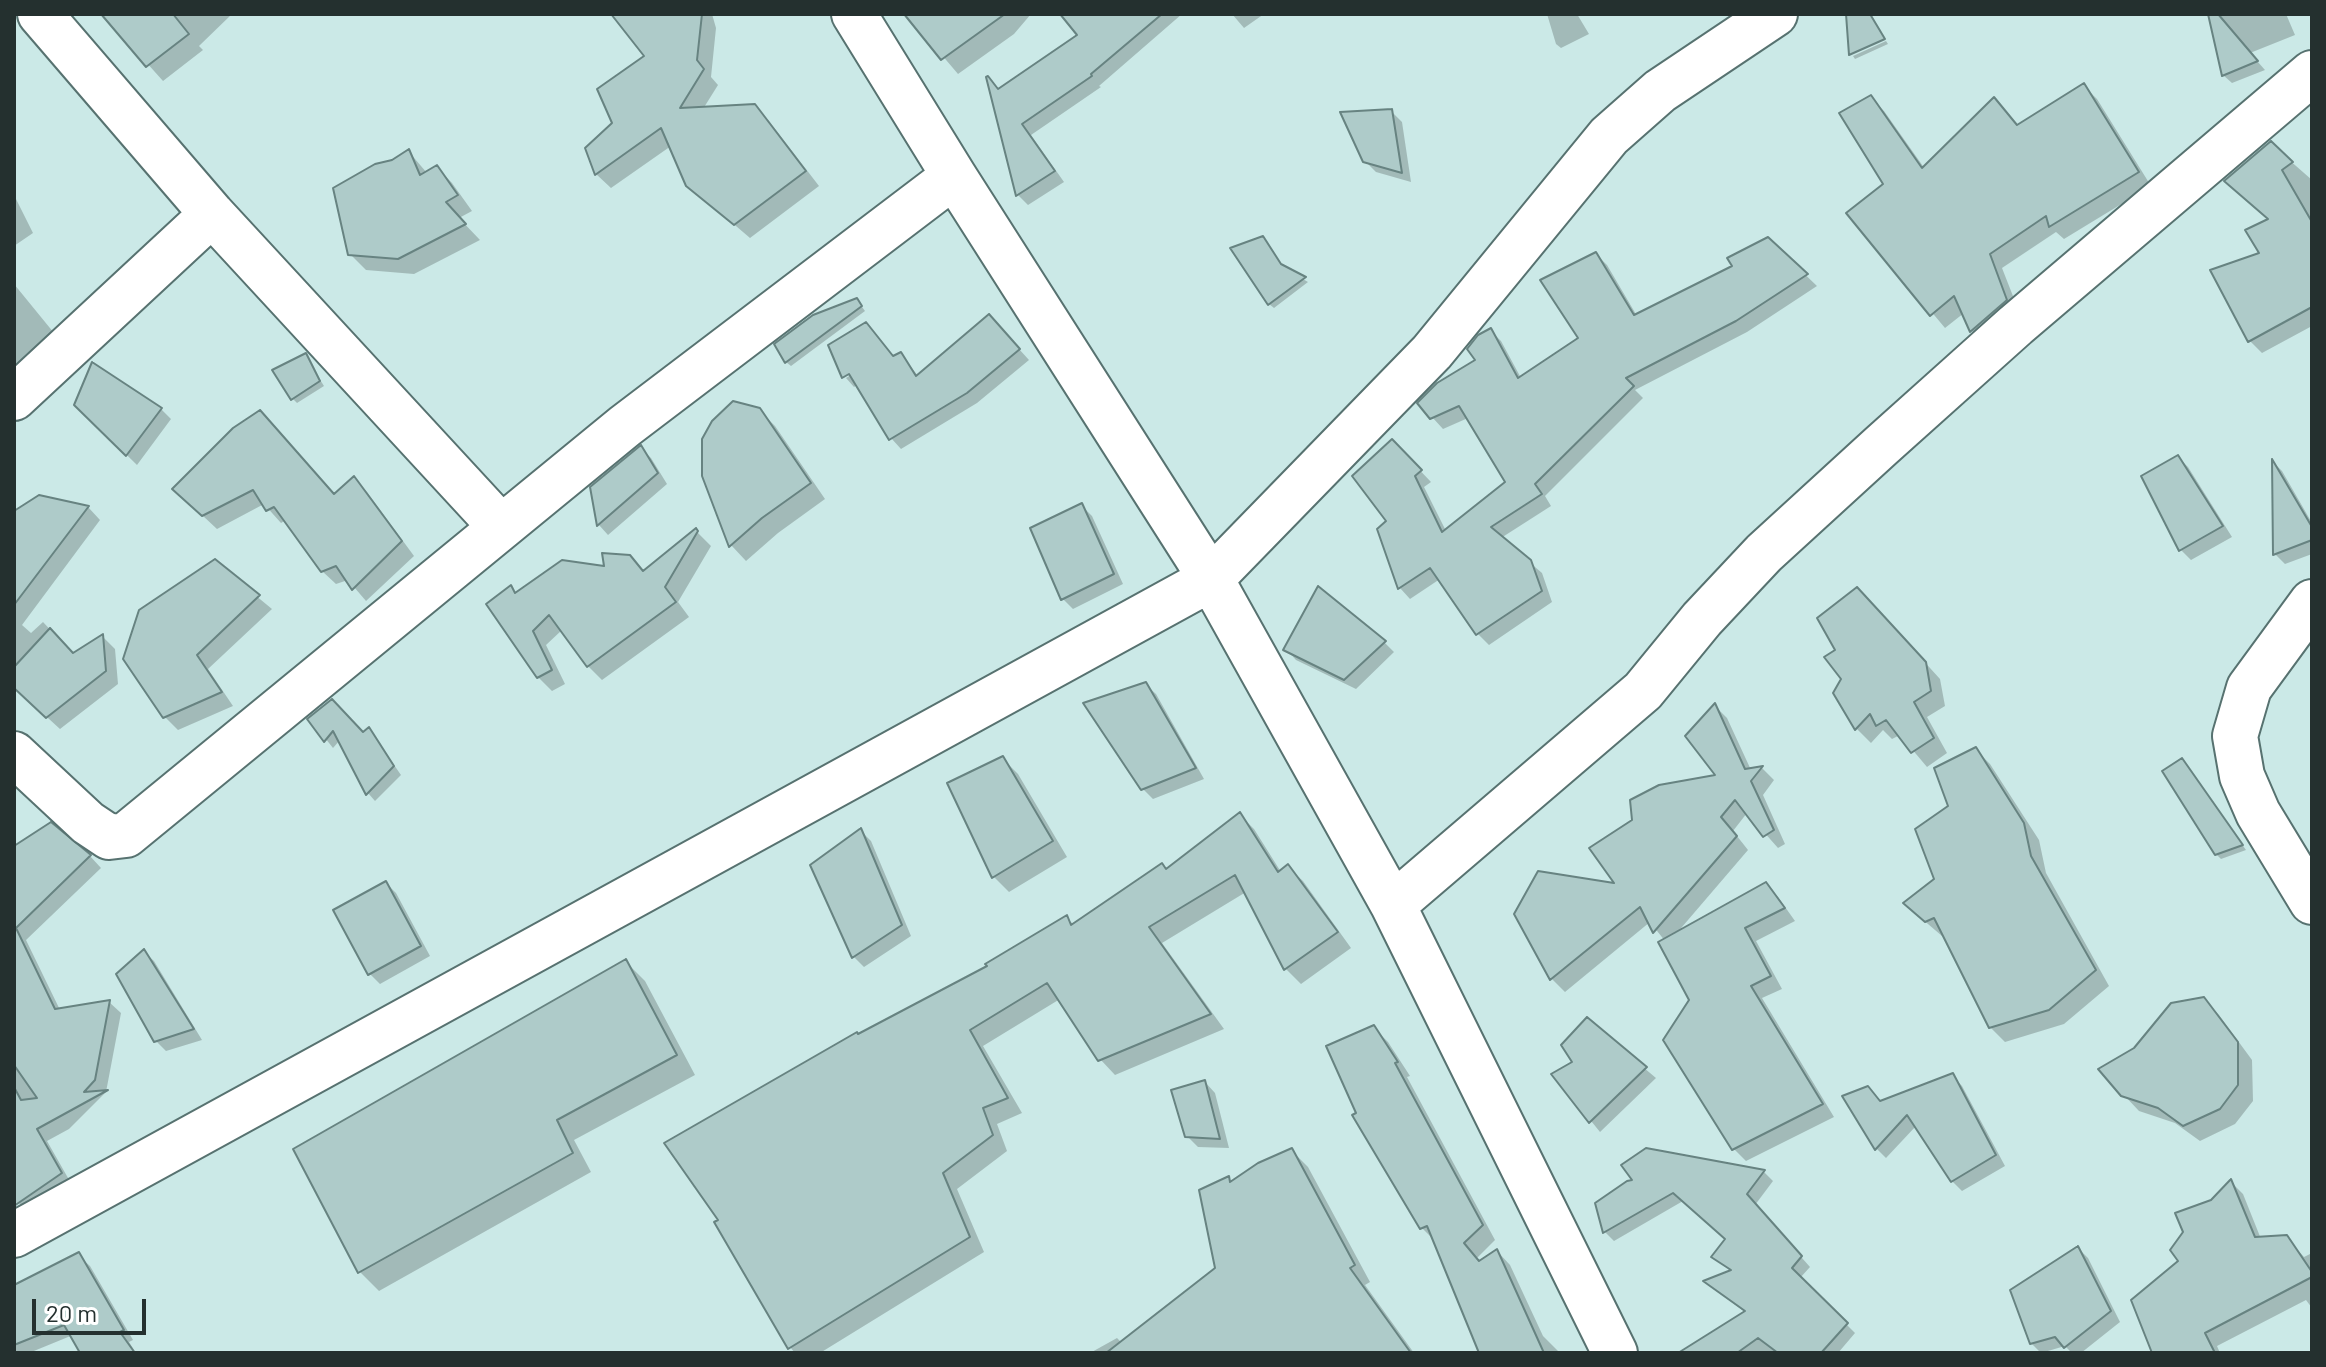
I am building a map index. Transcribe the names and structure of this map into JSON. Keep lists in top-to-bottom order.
{
  "scale_bar": "20 m"
}
